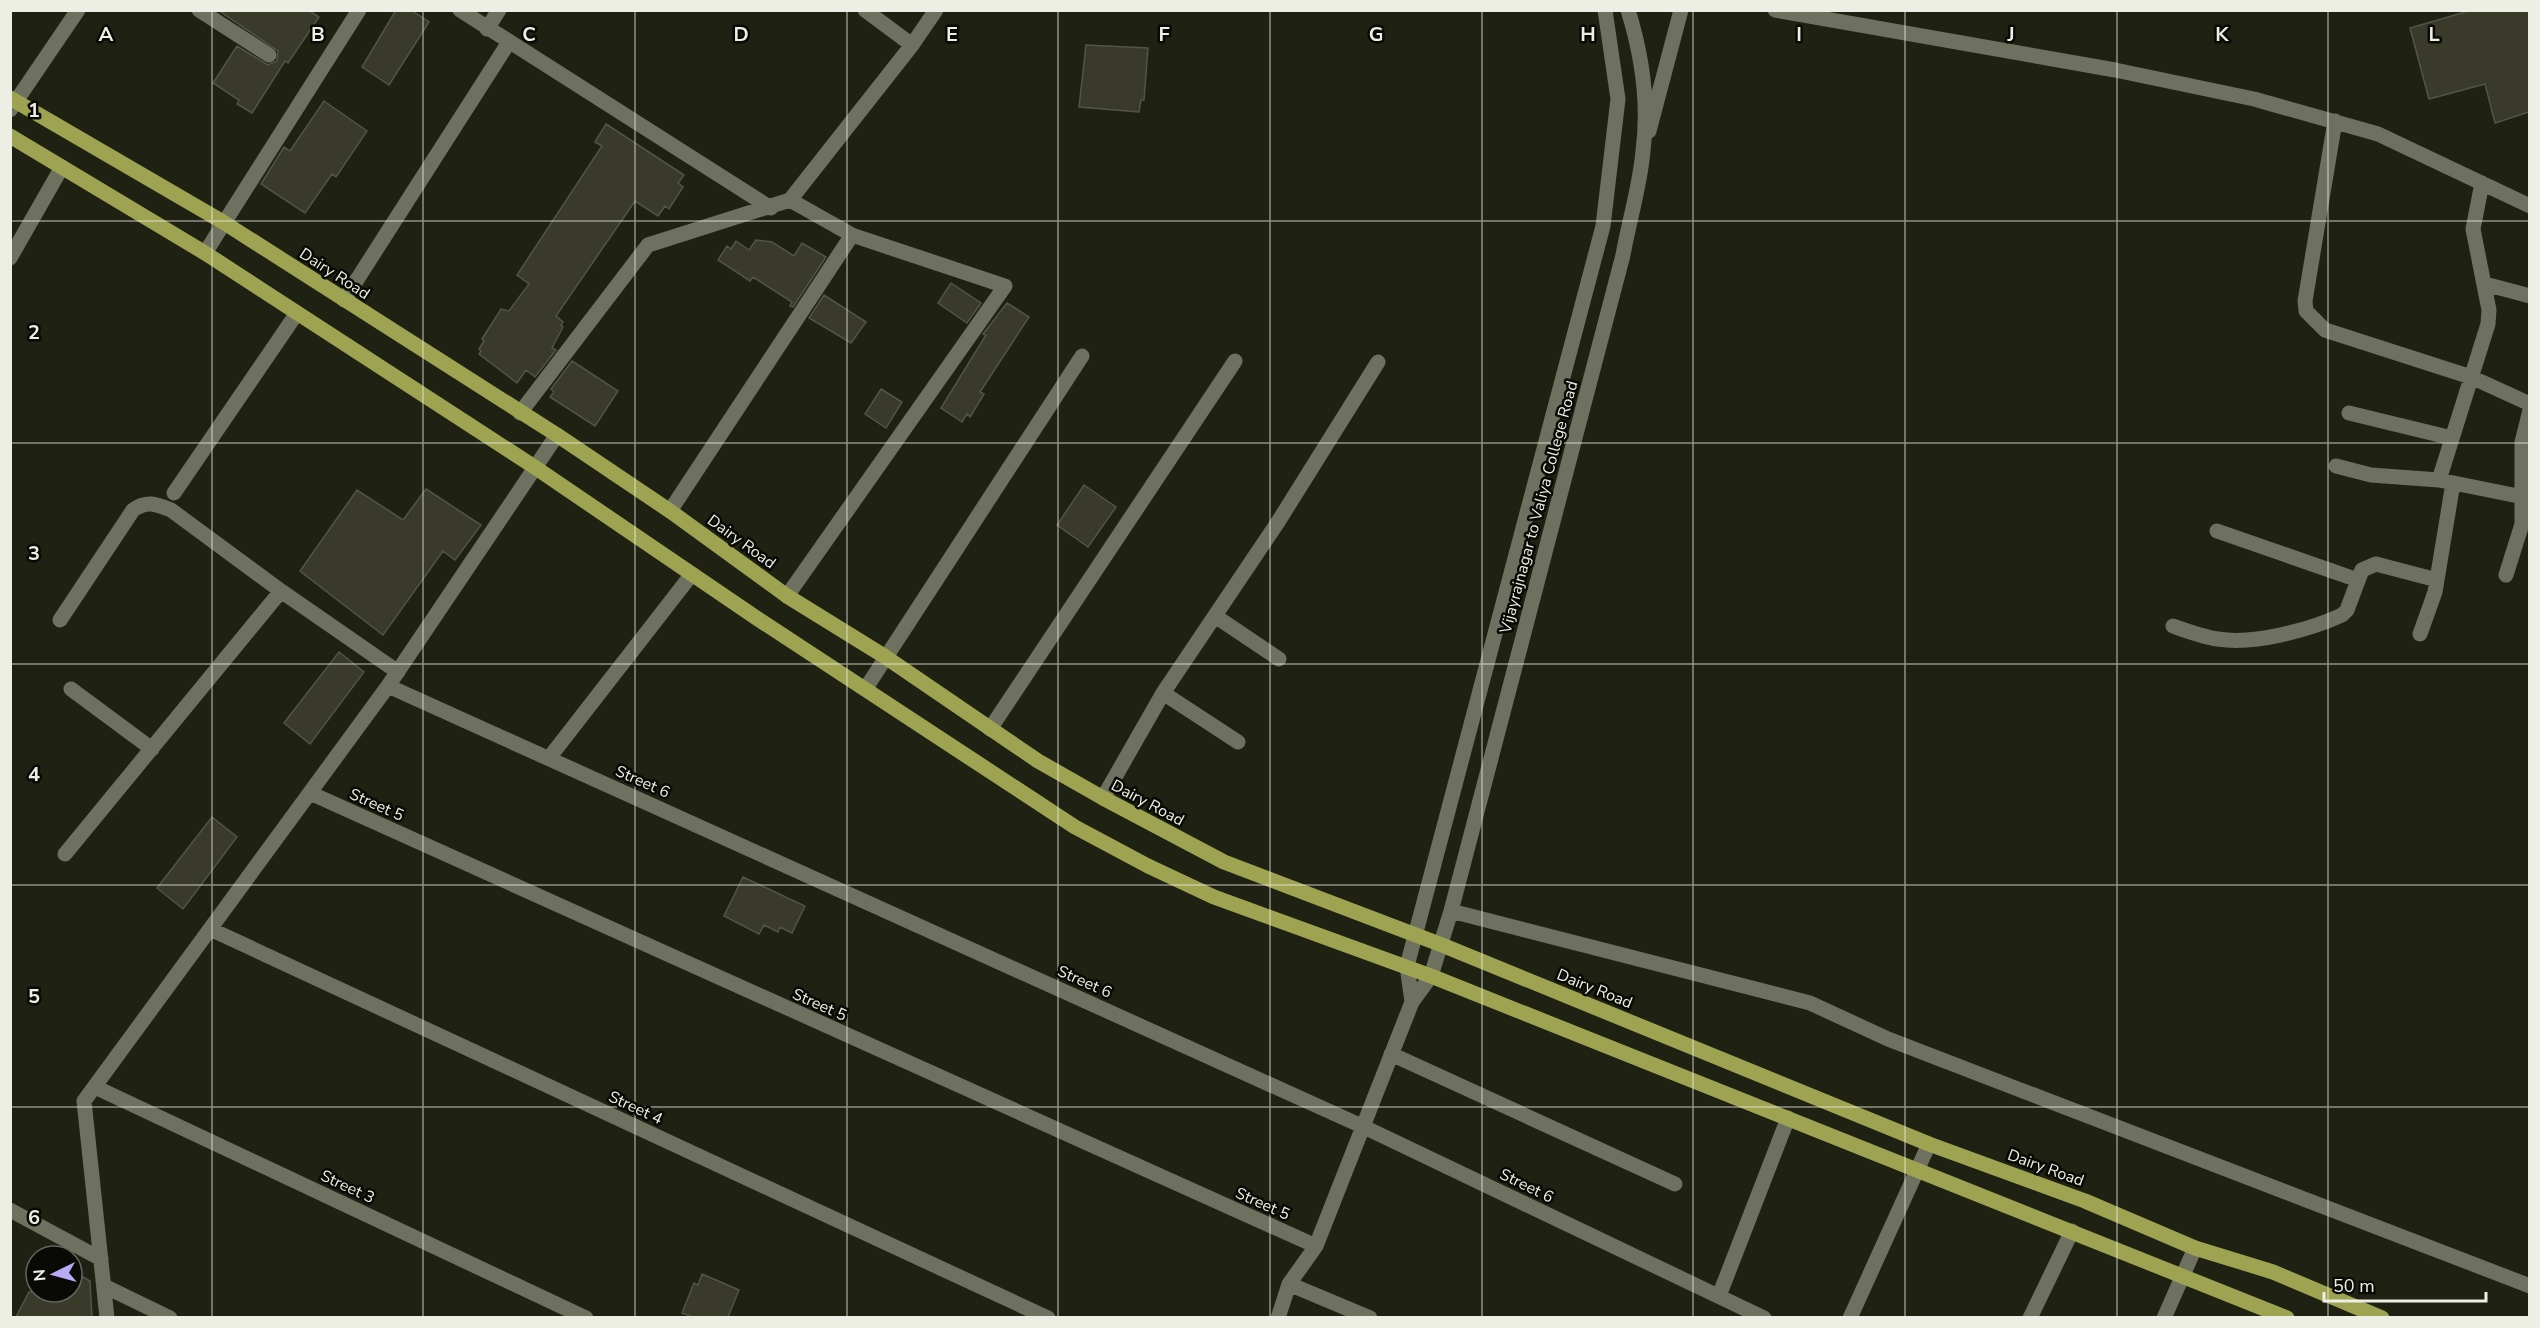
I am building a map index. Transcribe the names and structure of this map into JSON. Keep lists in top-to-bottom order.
{
  "streets": {
    "main road": ["Dairy Road"],
    "street": [
      "Vijayrajnagar to Valiya College Road",
      "Street 6",
      "Street 5",
      "Street 4",
      "Street 3"
    ]
  },
  "crossings": [
    ["Dairy Road", "Vijayrajnagar to Valiya College Road"],
    ["Vijayrajnagar to Valiya College Road", "Street 6"],
    ["Vijayrajnagar to Valiya College Road", "Street 5"]
  ],
  "scale_bar": "50 m",
  "north": "left",
  "grid": {
    "columns": [
      "A",
      "B",
      "C",
      "D",
      "E",
      "F",
      "G",
      "H",
      "I",
      "J",
      "K",
      "L"
    ],
    "rows": [
      "1",
      "2",
      "3",
      "4",
      "5",
      "6"
    ]
  }
}
